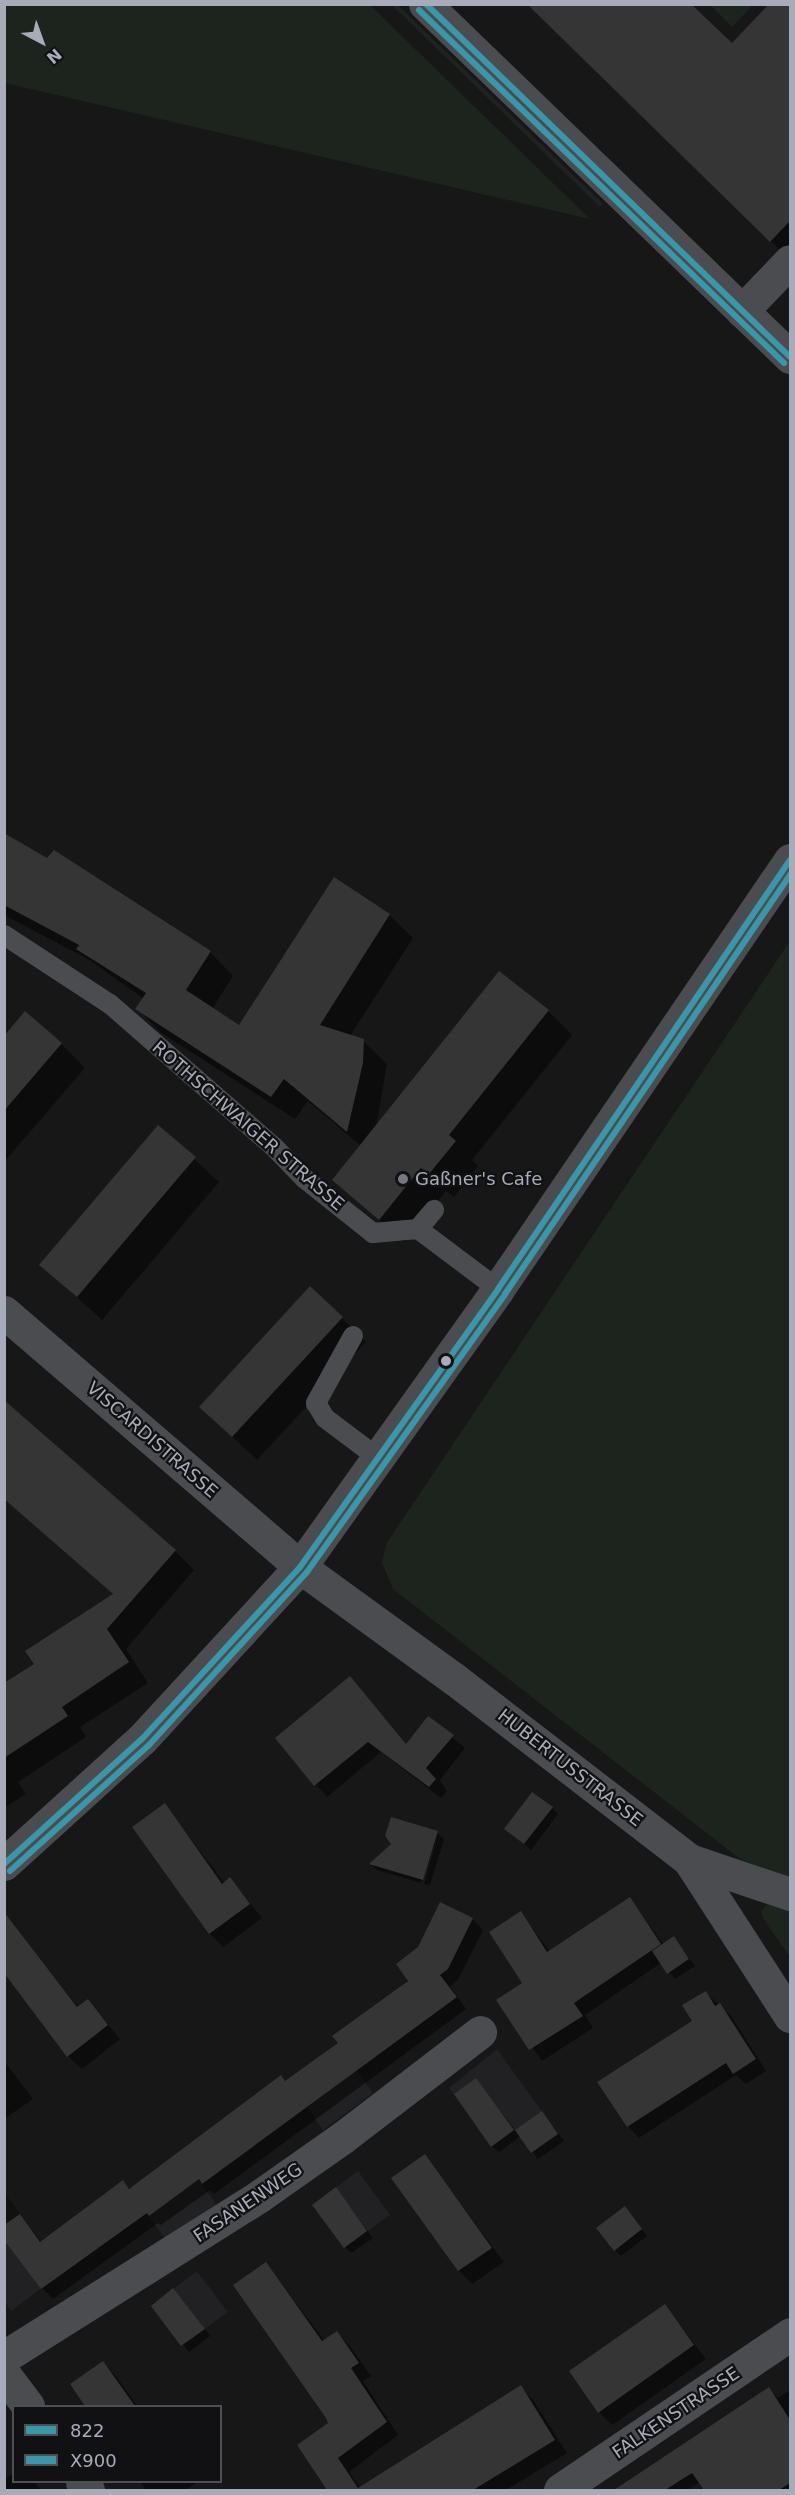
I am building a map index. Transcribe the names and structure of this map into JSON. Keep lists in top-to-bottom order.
{
  "streets": {
    "street": [
      "VISCARDISTRASSE",
      "HUBERTUSSTRASSE",
      "FASANENWEG",
      "FALKENSTRASSE"
    ],
    "lane": ["ROTHSCHWAIGER STRASSE"]
  },
  "crossings": [
    ["VISCARDISTRASSE", "HUBERTUSSTRASSE"]
  ],
  "places": ["Gaßner's Cafe"],
  "lines": ["transit line 822", "transit line X900"],
  "legend": ["822", "X900"],
  "north": "bottom right"
}
